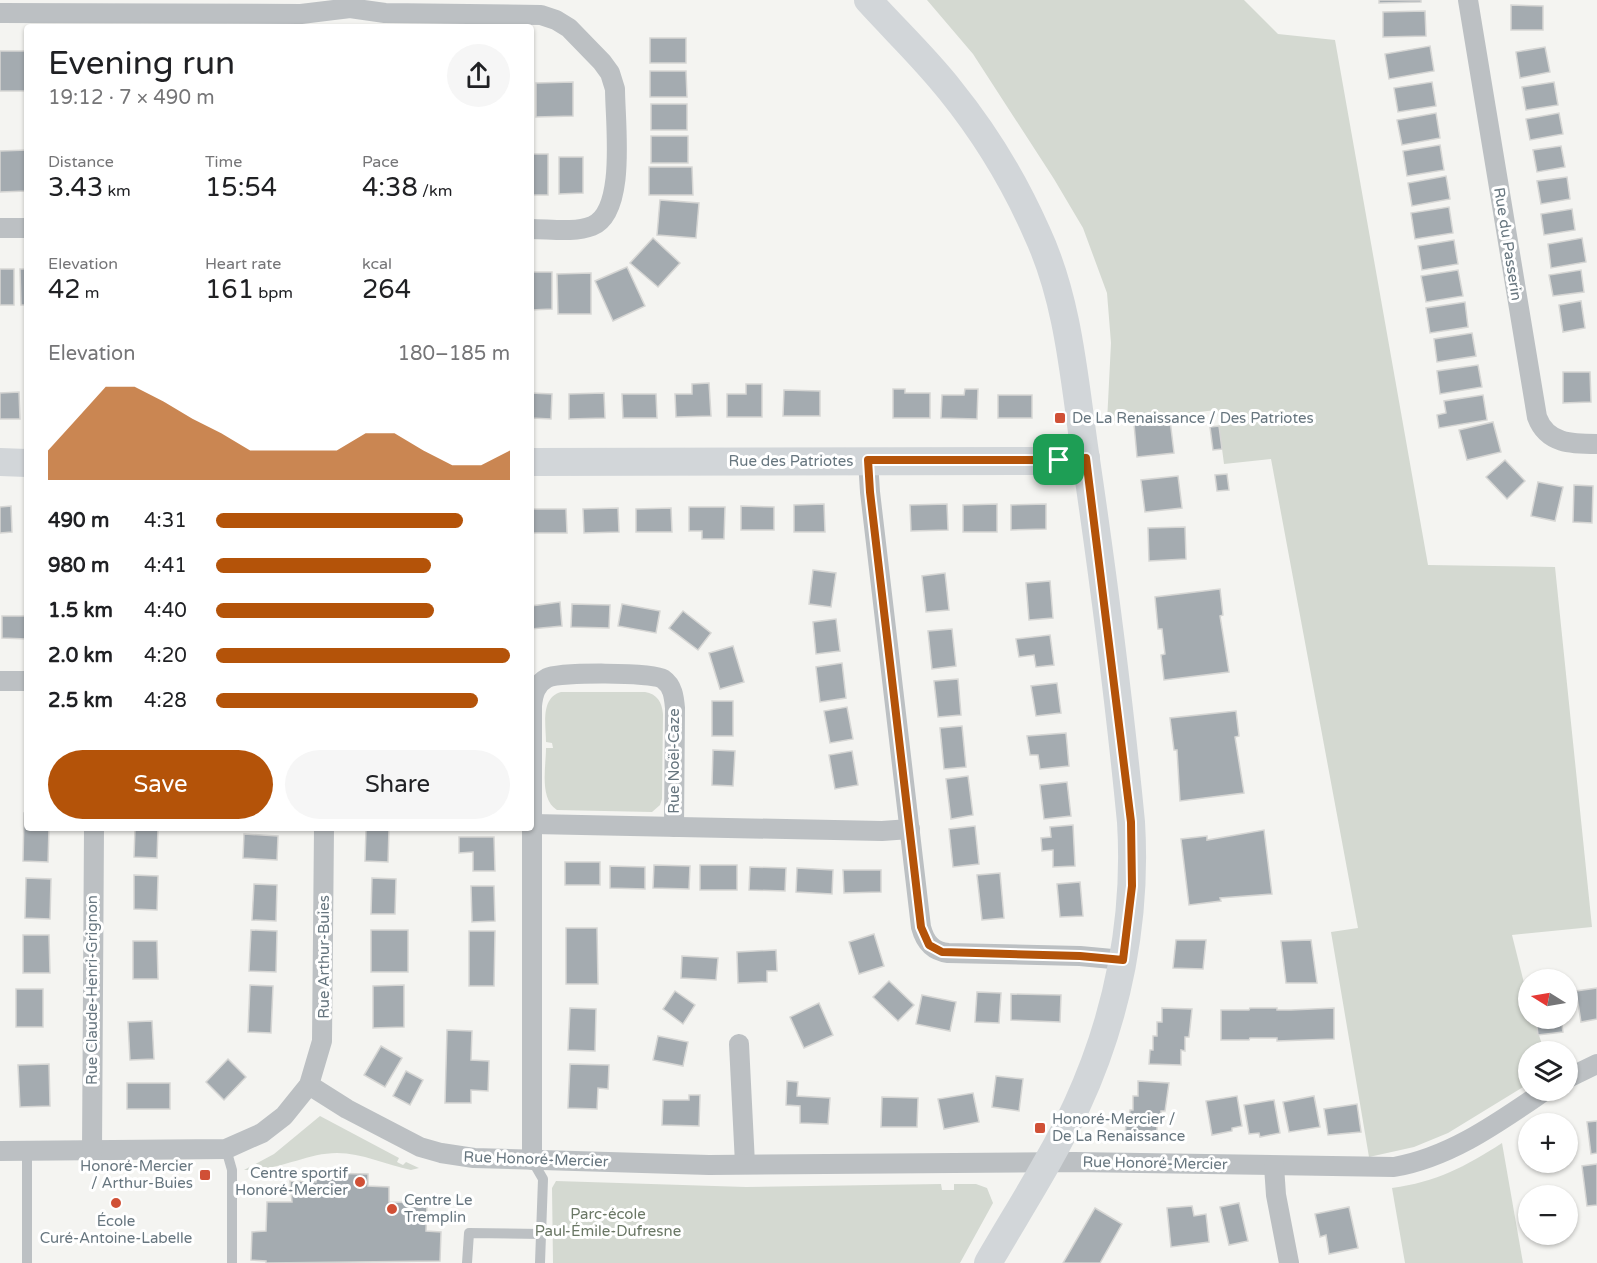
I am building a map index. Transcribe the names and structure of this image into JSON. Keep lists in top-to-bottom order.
{
  "streets": {
    "street": [
      "Rue du Passerin",
      "Rue des Patriotes",
      "Rue Noël-Caze",
      "Rue Arthur-Buies",
      "Rue Claude-Henri-Grignon",
      "Rue Honoré-Mercier"
    ]
  },
  "crossings": [
    ["Rue Noël-Caze", "Rue Honoré-Mercier"],
    ["Rue Arthur-Buies", "Rue Honoré-Mercier"]
  ],
  "parks": ["Parc-école Paul-Émile-Dufresne"],
  "places": {
    "transit": ["De La Renaissance / Des Patriotes", "Honoré-Mercier / De La Renaissance", "Honoré-Mercier / Arthur-Buies"],
    "other": ["Centre sportif Honoré-Mercier", "École Curé-Antoine-Labelle", "Centre Le Tremplin"]
  },
  "north": "left",
  "page": {
    "heading": ["Evening run", "19:12 · 7 × 490 m"],
    "stats": [
      ["Distance", "3.43 km"],
      ["Time", "15:54"],
      ["Pace", "4:38 /km"],
      ["Elevation", "42 m"],
      ["Heart rate", "161 bpm"],
      ["kcal", "264"]
    ],
    "chart": ["Elevation", "180–185 m"],
    "list": [
      {
        "name": "490 m",
        "note": "4:31"
      },
      {
        "name": "980 m",
        "note": "4:41"
      },
      {
        "name": "1.5 km",
        "note": "4:40"
      },
      {
        "name": "2.0 km",
        "note": "4:20"
      },
      {
        "name": "2.5 km",
        "note": "4:28"
      }
    ],
    "buttons": ["Save", "Share"],
    "map_buttons": ["+", "−"]
  }
}
